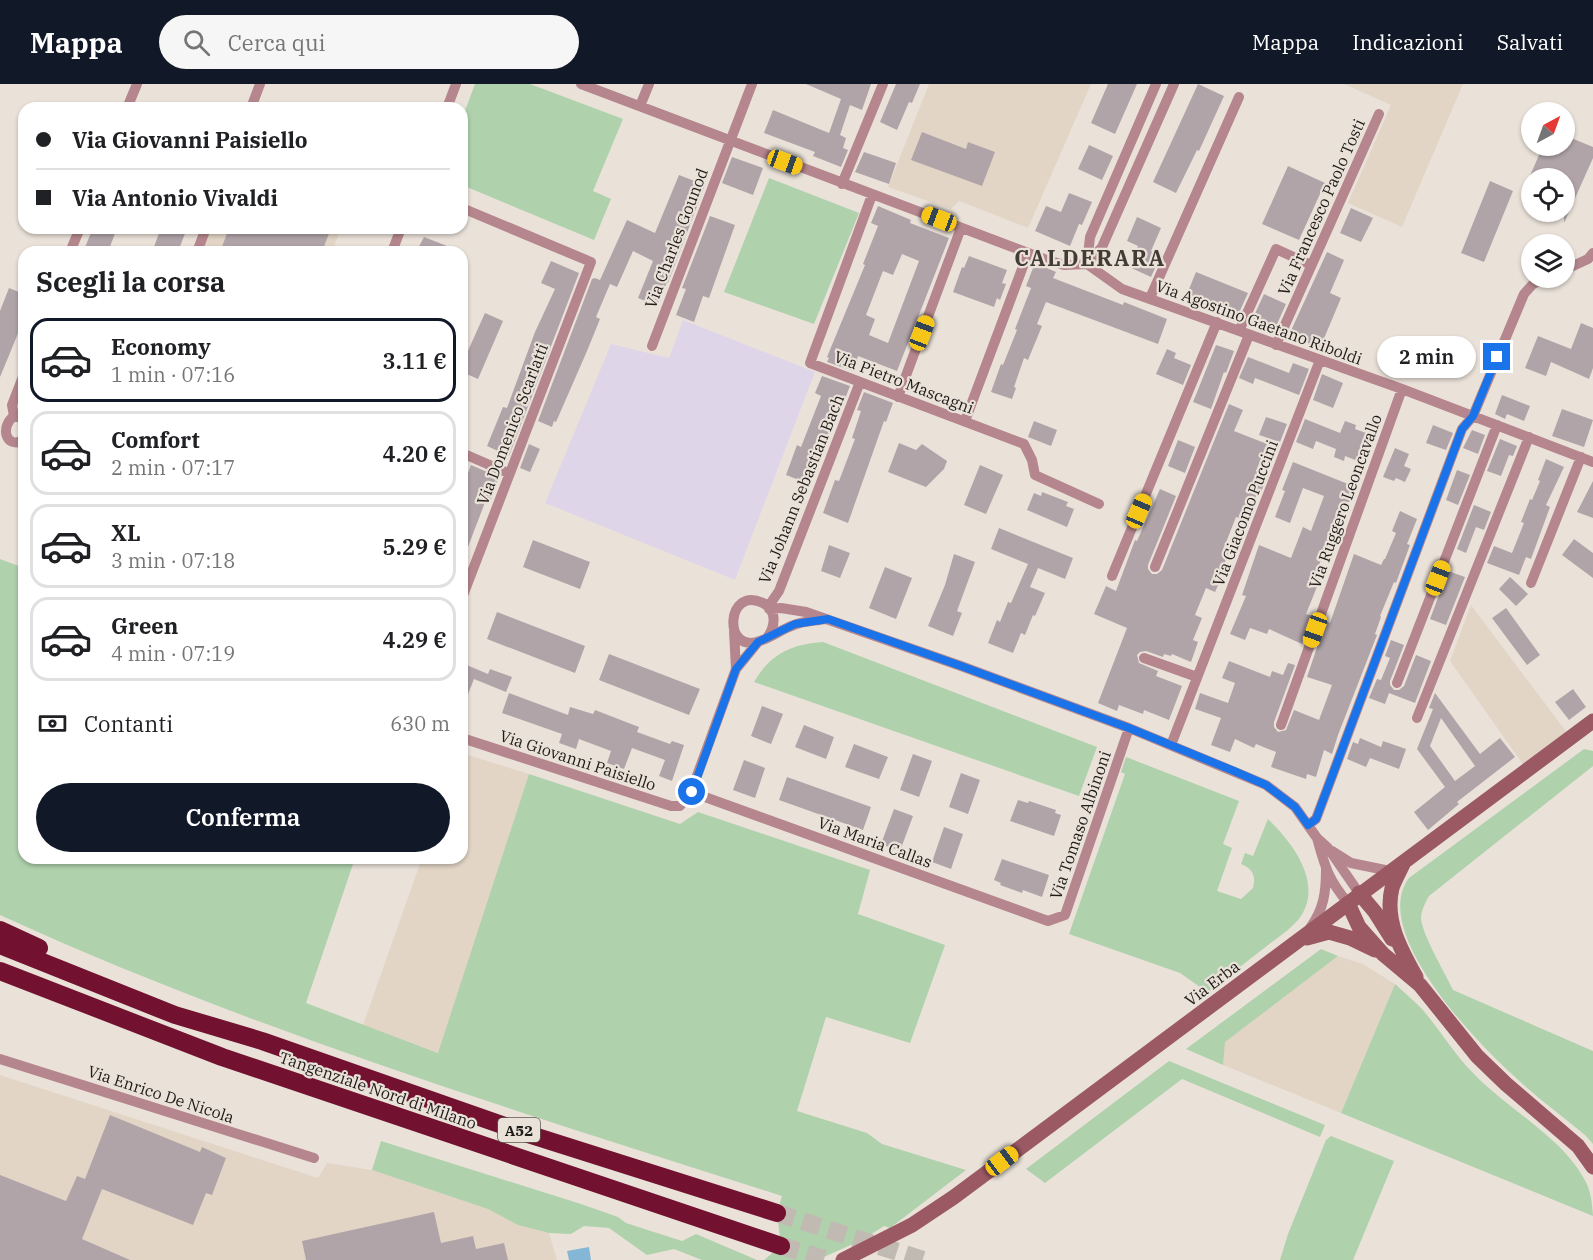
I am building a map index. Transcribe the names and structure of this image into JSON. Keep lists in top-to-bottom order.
{
  "streets": {
    "highway": ["Tangenziale Nord di Milano", "A52"],
    "main road": ["Via Erba"],
    "street": [
      "Via Francesco Paolo Tosti",
      "Via Charles Gounod",
      "Via Agostino Gaetano Riboldi",
      "Via Pietro Mascagni",
      "Via Domenico Scarlatti",
      "Via Johann Sebastian Bach",
      "Via Ruggero Leoncavallo",
      "Via Giacomo Puccini",
      "Via Giovanni Paisiello",
      "Via Tomaso Albinoni",
      "Via Maria Callas",
      "Via Enrico De Nicola"
    ]
  },
  "crossings": [
    ["Via Francesco Paolo Tosti", "Via Agostino Gaetano Riboldi"],
    ["Via Agostino Gaetano Riboldi", "Via Ruggero Leoncavallo"],
    ["Via Agostino Gaetano Riboldi", "Via Giacomo Puccini"],
    ["Via Pietro Mascagni", "Via Johann Sebastian Bach"],
    ["Via Giovanni Paisiello", "Via Maria Callas"],
    ["Via Tomaso Albinoni", "Via Maria Callas"],
    ["Tangenziale Nord di Milano", "A52"]
  ],
  "districts": ["CALDERARA"],
  "north": "top right",
  "page": {
    "header": "Mappa",
    "search": "Cerca qui",
    "nav": ["Mappa", "Indicazioni", "Salvati"],
    "banner": ["Via Giovanni Paisiello", "Via Antonio Vivaldi"],
    "heading": "Scegli la corsa",
    "list": [
      {
        "name": "Economy",
        "note": "1 min · 07:16",
        "value": "3.11 €"
      },
      {
        "name": "Comfort",
        "note": "2 min · 07:17",
        "value": "4.20 €"
      },
      {
        "name": "XL",
        "note": "3 min · 07:18",
        "value": "5.29 €"
      },
      {
        "name": "Green",
        "note": "4 min · 07:19",
        "value": "4.29 €"
      }
    ],
    "bubble": "2 min",
    "pay": ["Contanti", "630 m"],
    "buttons": "Conferma"
  }
}
